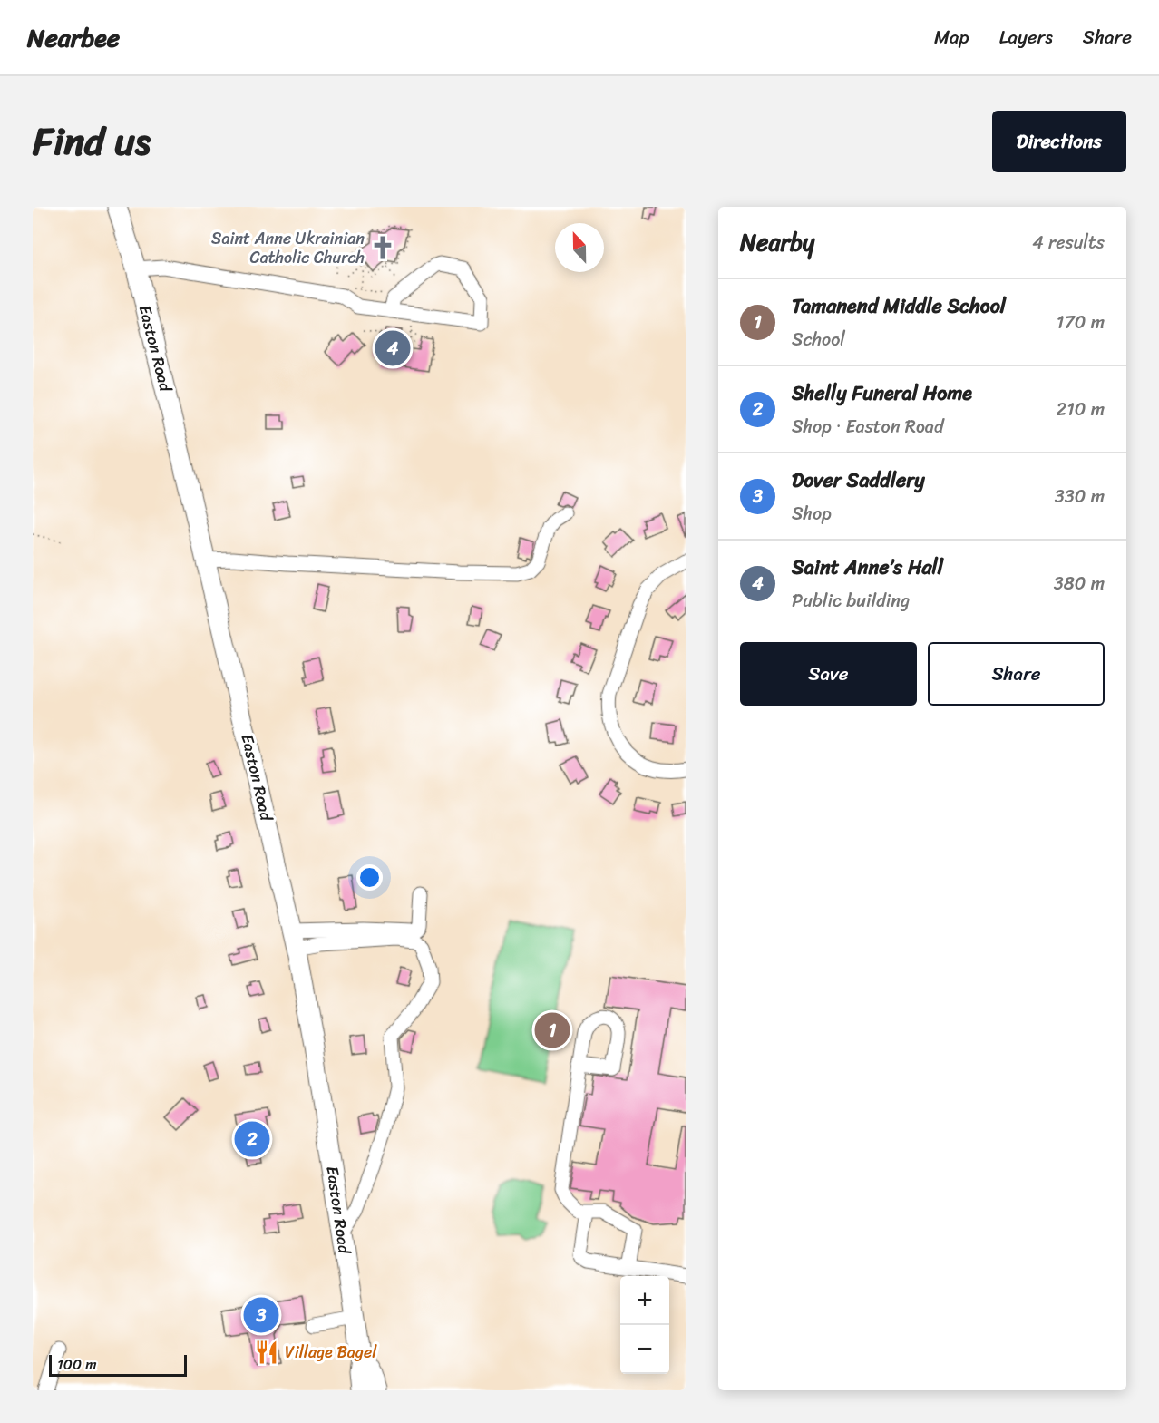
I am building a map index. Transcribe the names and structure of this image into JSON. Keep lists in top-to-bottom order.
{
  "streets": {
    "highway": ["Easton Road"]
  },
  "places": {
    "church": ["Saint Anne Ukrainian Catholic Church"],
    "restaurant": ["Village Bagel"]
  },
  "scale_bar": "100 m",
  "north": "top",
  "page": {
    "header": "Nearbee",
    "nav": ["Map", "Layers", "Share"],
    "title": "Find us",
    "buttons": [
      "Directions",
      ["Save", "Share"]
    ],
    "heading": ["Nearby", "4 results"],
    "list": [
      {
        "mark": "1",
        "name": "Tamanend Middle School",
        "note": "School",
        "value": "170 m"
      },
      {
        "mark": "2",
        "name": "Shelly Funeral Home",
        "note": "Shop · Easton Road",
        "value": "210 m"
      },
      {
        "mark": "3",
        "name": "Dover Saddlery",
        "note": "Shop",
        "value": "330 m"
      },
      {
        "mark": "4",
        "name": "Saint Anne’s Hall",
        "note": "Public building",
        "value": "380 m"
      }
    ],
    "pins": [
      "4",
      "1",
      "2",
      "3"
    ],
    "map_buttons": ["+", "−"],
    "scale": "100 m"
  }
}
